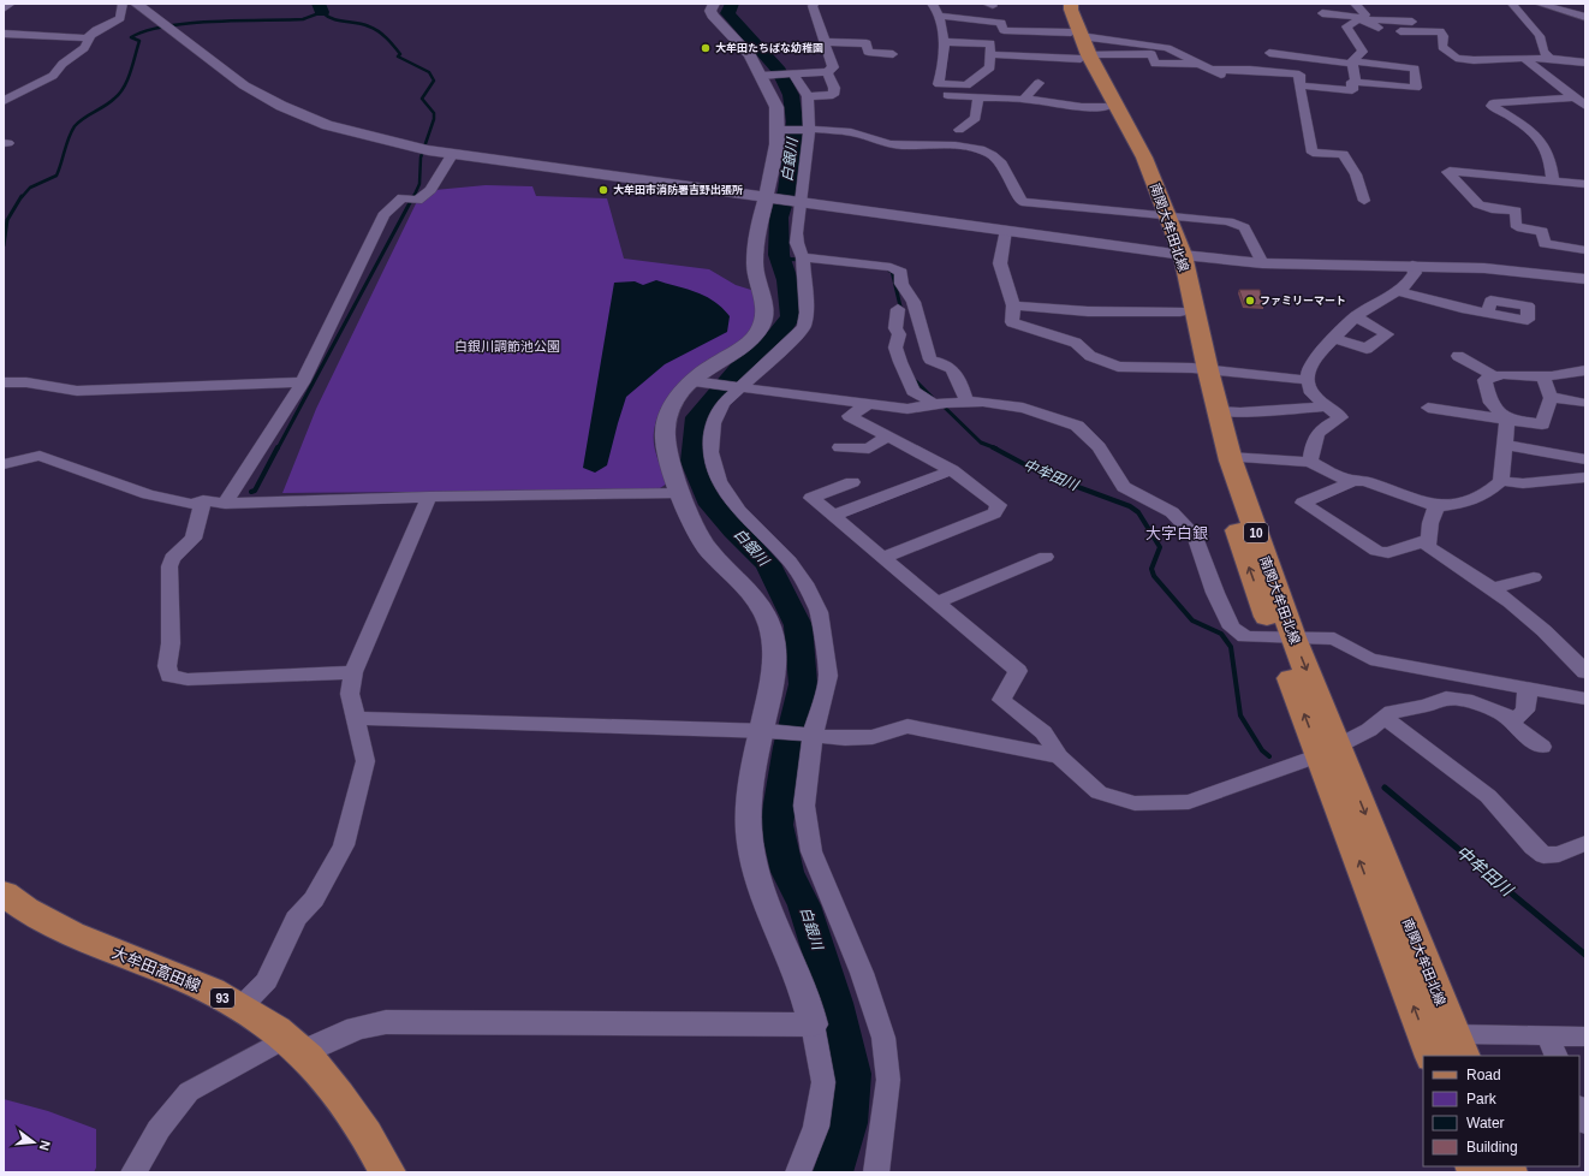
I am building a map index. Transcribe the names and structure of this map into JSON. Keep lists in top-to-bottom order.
{
  "streets": {
    "main road": [
      "南関大牟田北線",
      "10",
      "大牟田高田線",
      "93"
    ]
  },
  "districts": ["大字白銀"],
  "water": ["白銀川", "中牟田川"],
  "parks": ["白銀川調節池公園"],
  "places": ["大牟田たちばな幼稚園", "大牟田市消防署吉野出張所", "ファミリーマート"],
  "legend": [
    "Road",
    "Park",
    "Water",
    "Building"
  ],
  "north": "right"
}
